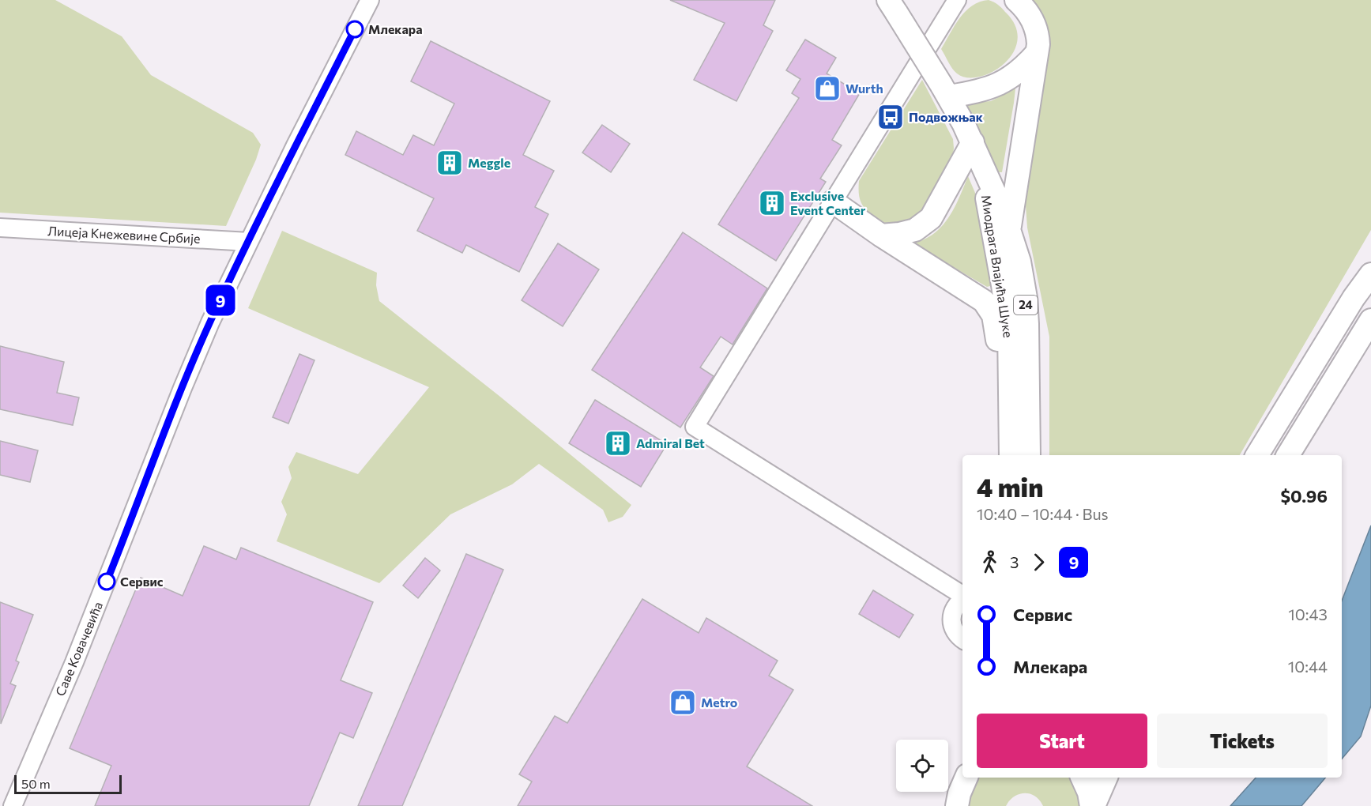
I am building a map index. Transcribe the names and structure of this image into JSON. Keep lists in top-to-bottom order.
{
  "streets": {
    "main road": ["Миодрага Влајића Шуке", "24"],
    "street": ["Лицеја Кнежевине Србије", "Саве Ковачевића"]
  },
  "crossings": [
    ["Лицеја Кнежевине Србије", "Саве Ковачевића"]
  ],
  "places": {
    "other": ["Млекара", "Сервис"],
    "shop": ["Wurth", "Metro"],
    "bus stop": ["Подвожњак"],
    "building": ["Meggle", "Exclusive Event Center", "Admiral Bet"]
  },
  "lines": ["bus line 9"],
  "scale_bar": "50 m",
  "page": {
    "on_map": "9",
    "heading": ["4 min", "10:40 – 10:44 · Bus", "$0.96"],
    "legs": ["3", "9"],
    "list": [
      {
        "name": "Сервис",
        "value": "10:43"
      },
      {
        "name": "Млекара",
        "value": "10:44"
      }
    ],
    "buttons": ["Start", "Tickets"],
    "scale": "50 m"
  }
}
